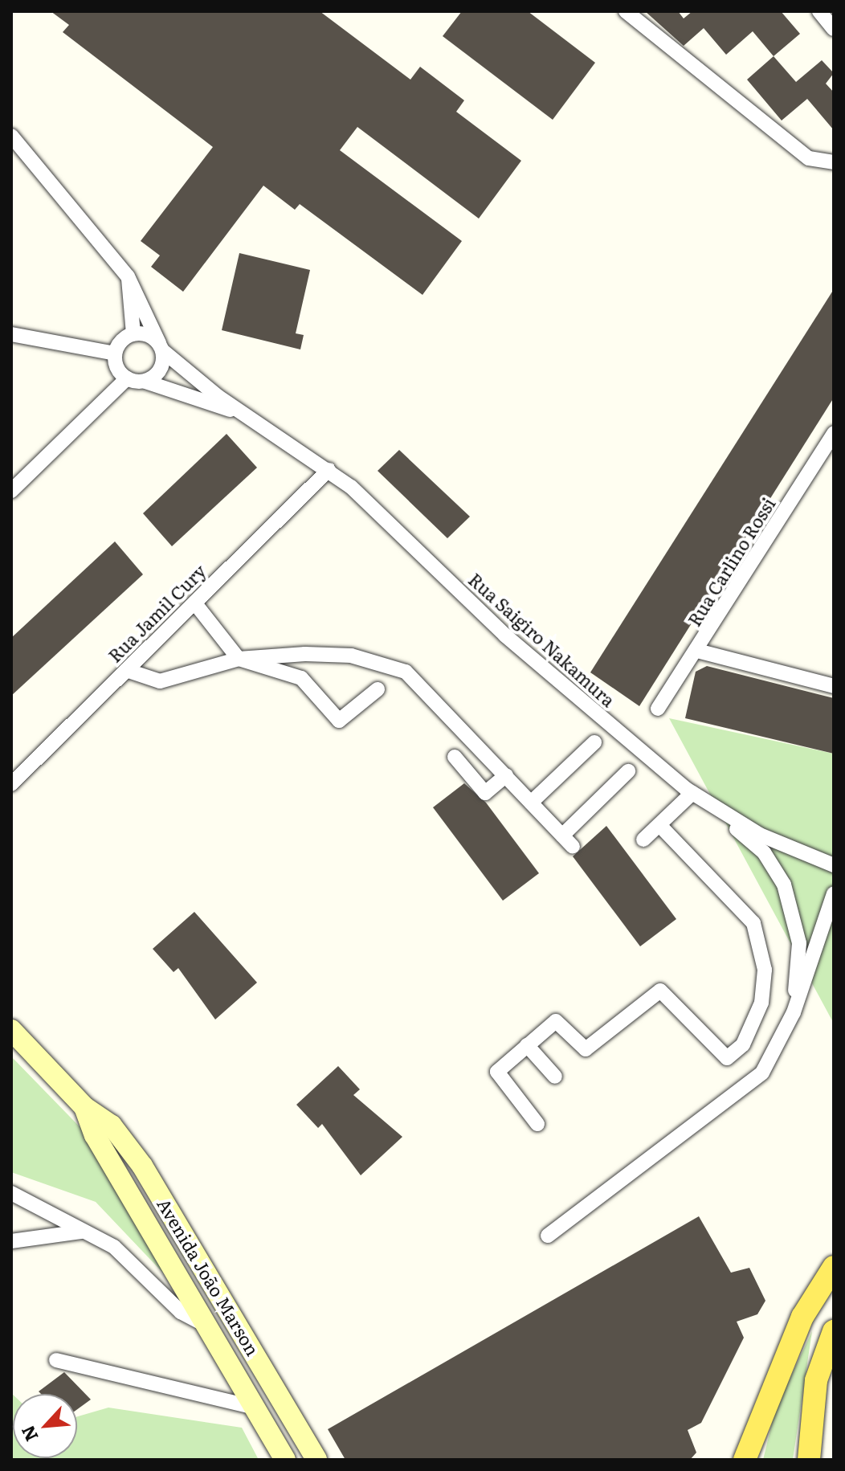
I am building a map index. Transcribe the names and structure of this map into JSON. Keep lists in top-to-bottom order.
{
  "streets": {
    "main road": ["Avenida João Marson"],
    "street": ["Rua Carlino Rossi", "Rua Jamil Cury", "Rua Saigiro Nakamura"]
  },
  "crossings": [
    ["Rua Jamil Cury", "Rua Saigiro Nakamura"]
  ],
  "north": "bottom left"
}
